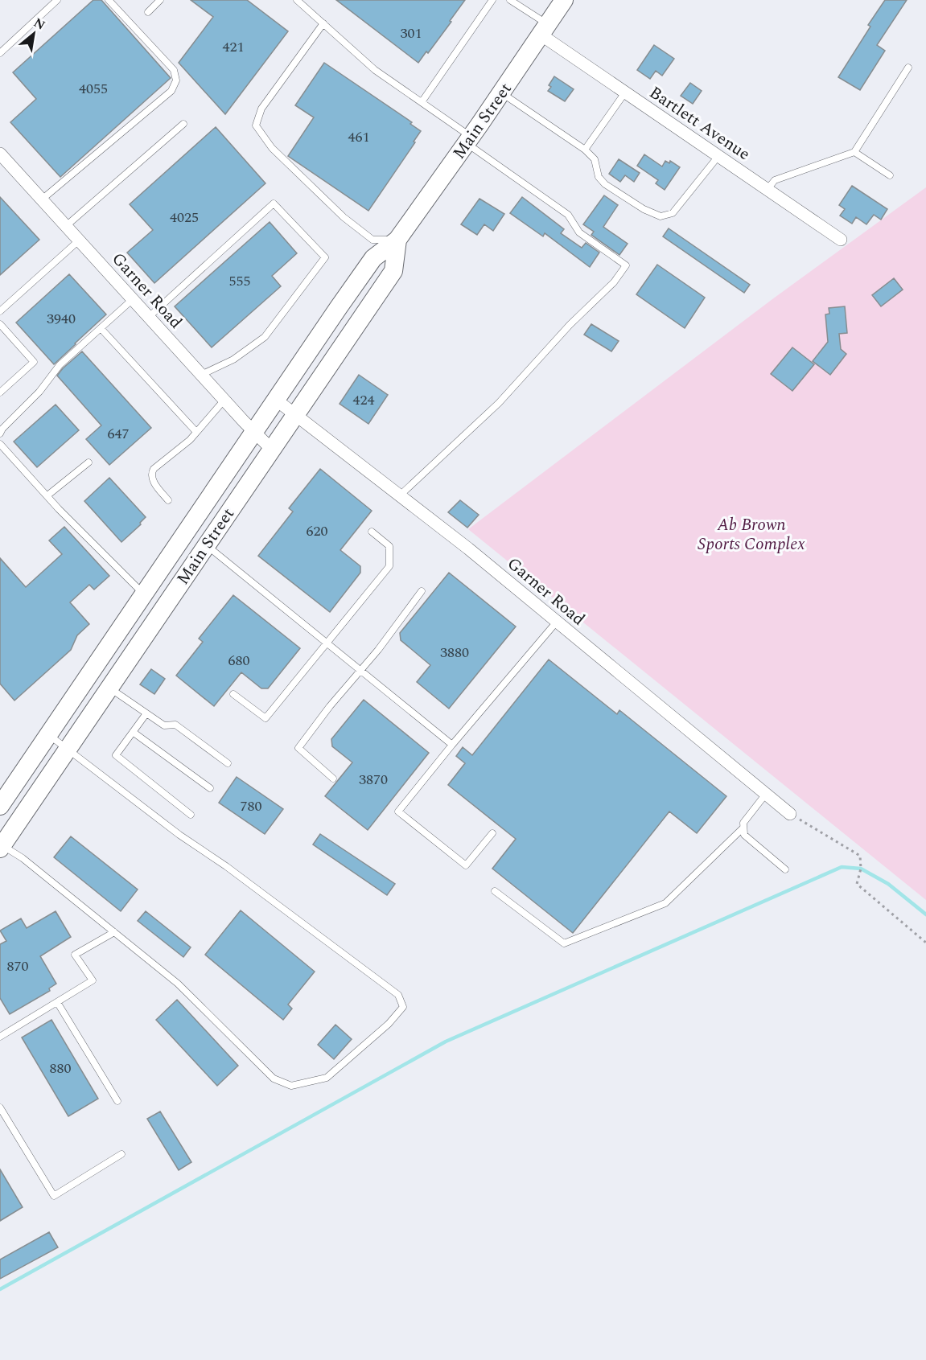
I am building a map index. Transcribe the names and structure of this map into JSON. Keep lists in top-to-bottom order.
{
  "streets": {
    "main road": ["Main Street"],
    "street": ["Bartlett Avenue", "Garner Road"]
  },
  "crossings": [
    ["Main Street", "Bartlett Avenue"],
    ["Main Street", "Garner Road"]
  ],
  "parks": ["Ab Brown Sports Complex"],
  "house_numbers": [
    "301",
    "421",
    "4055",
    "461",
    "4025",
    "555",
    "3940",
    "424",
    "647",
    "620",
    "3880",
    "680",
    "3870",
    "780",
    "870",
    "880"
  ],
  "north": "top right"
}
